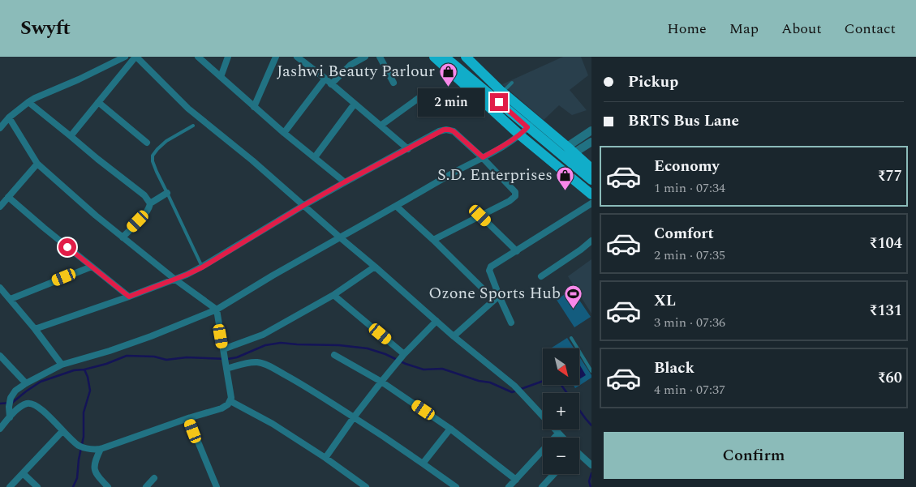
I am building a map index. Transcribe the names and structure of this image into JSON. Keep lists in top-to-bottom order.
{
  "places": {
    "shop": ["Jashwi Beauty Parlour", "S.D. Enterprises"],
    "sports": ["Ozone Sports Hub"]
  },
  "north": "bottom right",
  "page": {
    "header": "Swyft",
    "nav": [
      "Home",
      "Map",
      "About",
      "Contact"
    ],
    "banner": ["Pickup", "BRTS Bus Lane"],
    "bubble": "2 min",
    "list": [
      {
        "name": "Economy",
        "note": "1 min · 07:34",
        "value": "₹77"
      },
      {
        "name": "Comfort",
        "note": "2 min · 07:35",
        "value": "₹104"
      },
      {
        "name": "XL",
        "note": "3 min · 07:36",
        "value": "₹131"
      },
      {
        "name": "Black",
        "note": "4 min · 07:37",
        "value": "₹60"
      }
    ],
    "map_buttons": ["+", "−"],
    "buttons": "Confirm"
  }
}
